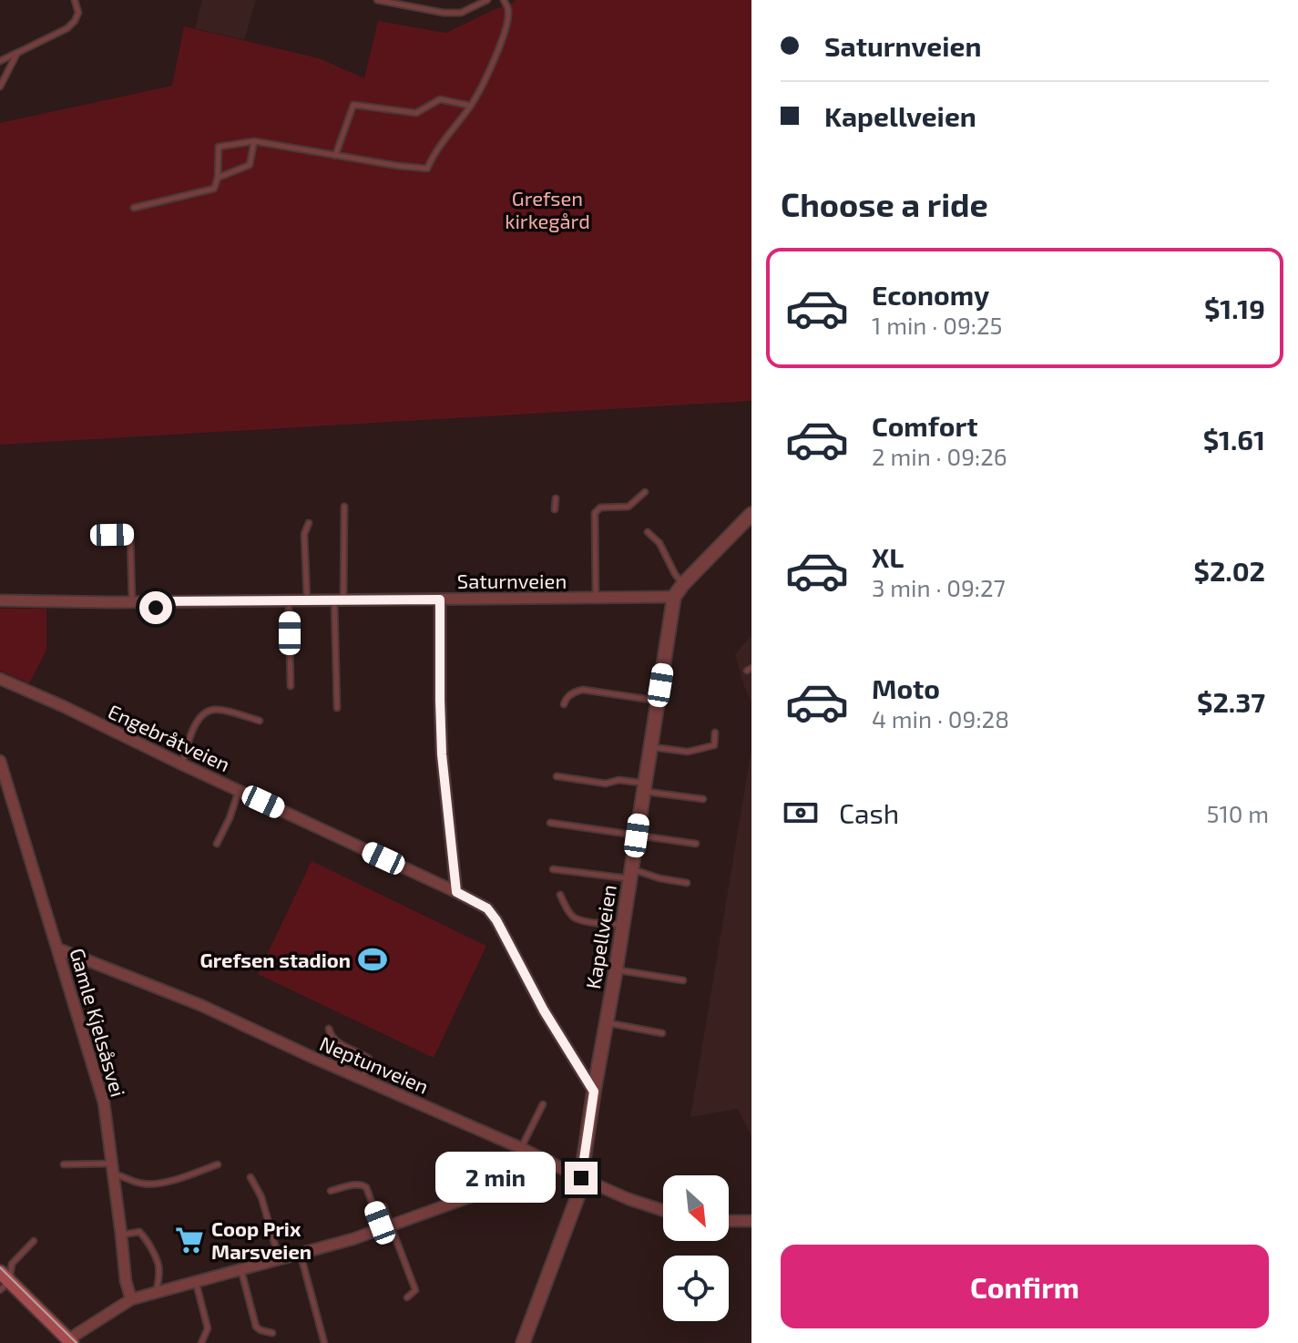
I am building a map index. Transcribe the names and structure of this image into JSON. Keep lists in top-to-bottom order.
{
  "streets": {
    "street": [
      "Saturnveien",
      "Engebråtveien",
      "Kapellveien",
      "Gamle Kjelsåsvei",
      "Neptunveien"
    ]
  },
  "crossings": [
    ["Saturnveien", "Kapellveien"],
    ["Engebråtveien", "Kapellveien"],
    ["Kapellveien", "Neptunveien"],
    ["Gamle Kjelsåsvei", "Neptunveien"]
  ],
  "parks": ["Grefsen kirkegård"],
  "places": {
    "sports": ["Grefsen stadion"],
    "supermarket": ["Coop Prix Marsveien"]
  },
  "north": "bottom right",
  "page": {
    "banner": ["Saturnveien", "Kapellveien"],
    "heading": "Choose a ride",
    "list": [
      {
        "name": "Economy",
        "note": "1 min · 09:25",
        "value": "$1.19"
      },
      {
        "name": "Comfort",
        "note": "2 min · 09:26",
        "value": "$1.61"
      },
      {
        "name": "XL",
        "note": "3 min · 09:27",
        "value": "$2.02"
      },
      {
        "name": "Moto",
        "note": "4 min · 09:28",
        "value": "$2.37"
      }
    ],
    "pay": ["Cash", "510 m"],
    "bubble": "2 min",
    "buttons": "Confirm"
  }
}
